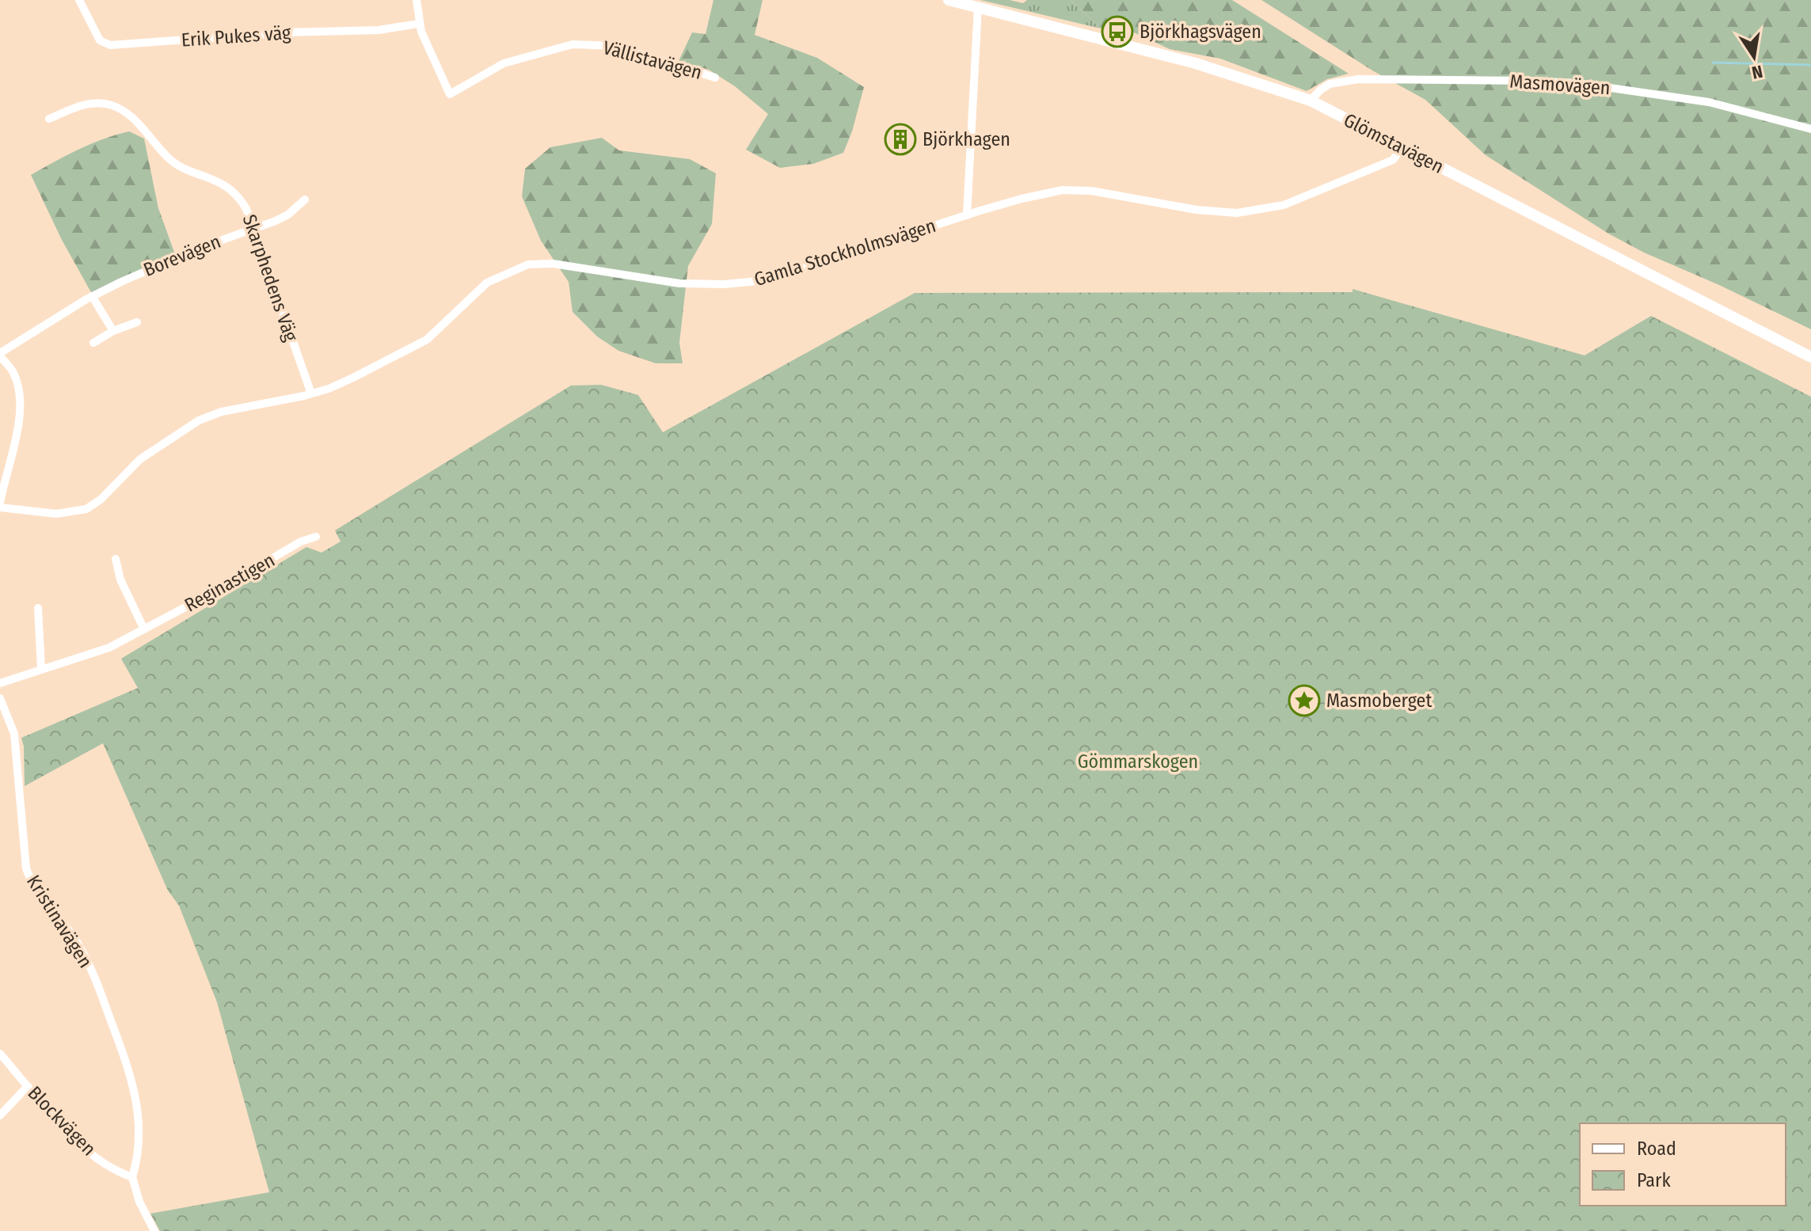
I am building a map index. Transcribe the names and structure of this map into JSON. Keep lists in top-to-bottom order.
{
  "streets": {
    "main road": ["Glömstavägen"],
    "street": [
      "Erik Pukes väg",
      "Vällistavägen",
      "Masmovägen",
      "Gamla Stockholmsvägen",
      "Borevägen",
      "Skarphedens Väg",
      "Reginastigen",
      "Kristinavägen",
      "Blockvägen"
    ]
  },
  "crossings": [
    ["Erik Pukes väg", "Vällistavägen"],
    ["Masmovägen", "Glömstavägen"],
    ["Glömstavägen", "Gamla Stockholmsvägen"],
    ["Gamla Stockholmsvägen", "Skarphedens Väg"],
    ["Borevägen", "Skarphedens Väg"],
    ["Kristinavägen", "Blockvägen"]
  ],
  "parks": ["Gömmarskogen"],
  "places": {
    "bus stop": ["Björkhagsvägen"],
    "building": ["Björkhagen"],
    "place": ["Masmoberget"]
  },
  "legend": ["Road", "Park"],
  "north": "bottom"
}
